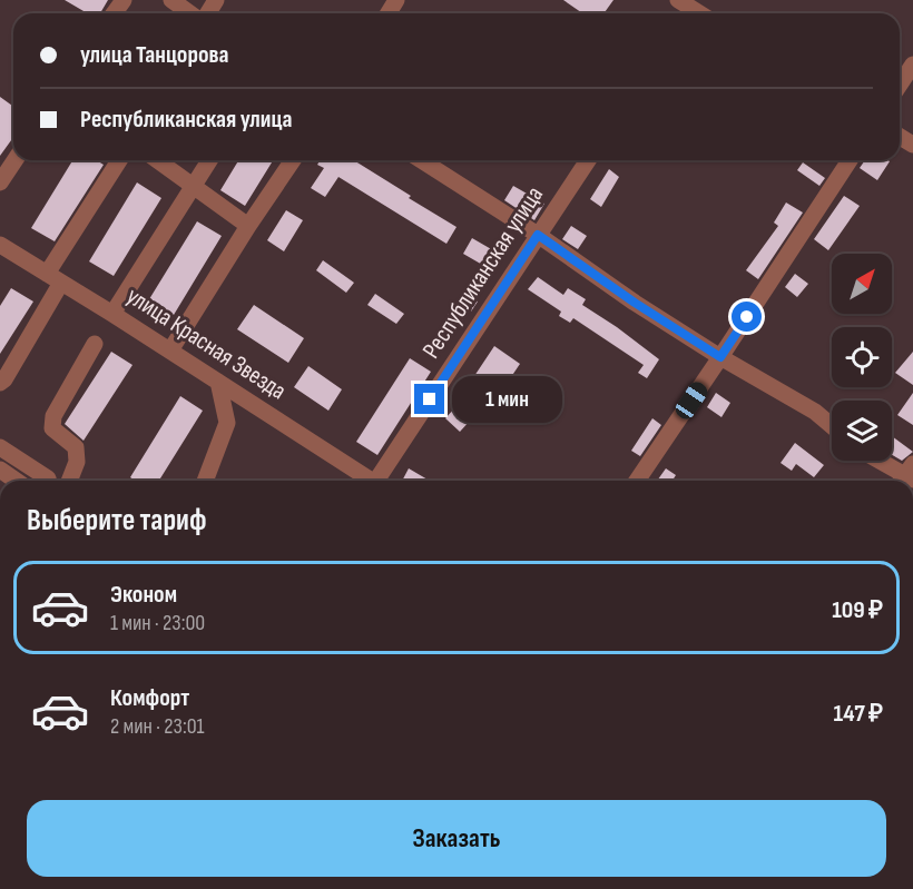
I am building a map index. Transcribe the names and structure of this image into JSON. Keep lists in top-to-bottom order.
{
  "streets": {
    "street": ["Республиканская улица", "улица Красная Звезда"]
  },
  "north": "top right",
  "page": {
    "banner": ["улица Танцорова", "Республиканская улица"],
    "bubble": "1 мин",
    "heading": "Выберите тариф",
    "list": [
      {
        "name": "Эконом",
        "note": "1 мин · 23:00",
        "value": "109 ₽"
      },
      {
        "name": "Комфорт",
        "note": "2 мин · 23:01",
        "value": "147 ₽"
      }
    ],
    "buttons": "Заказать"
  }
}
